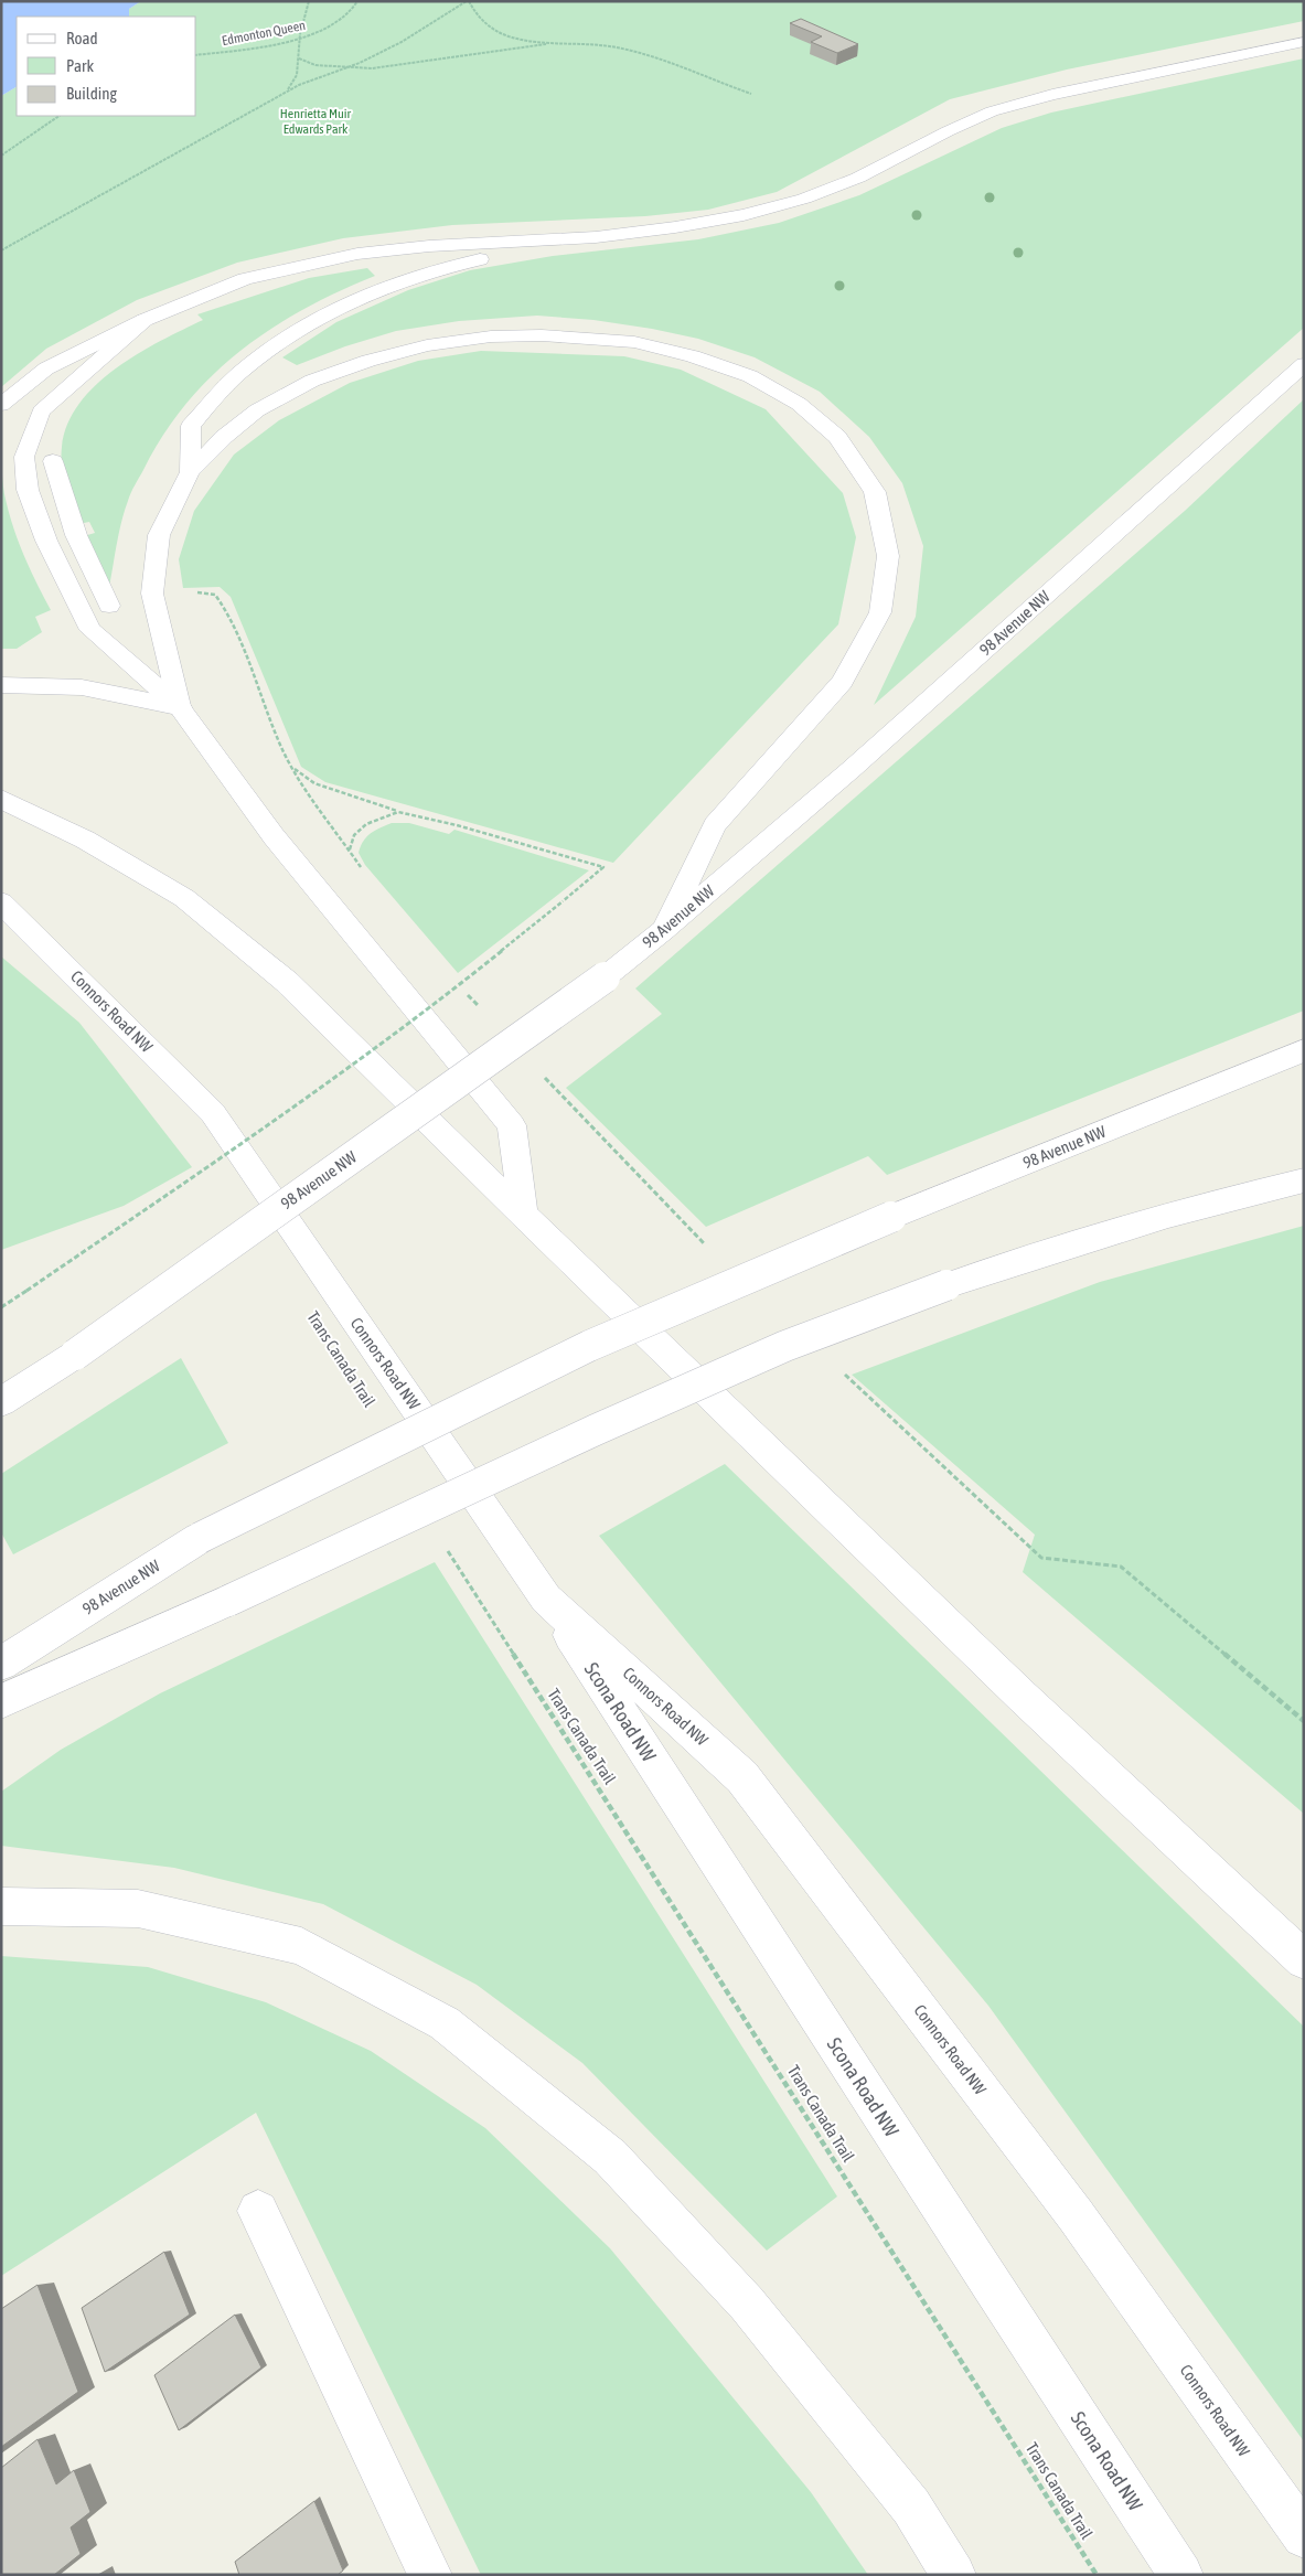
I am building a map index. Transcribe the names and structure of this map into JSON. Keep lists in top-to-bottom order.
{
  "streets": {
    "main road": ["98 Avenue NW", "Connors Road NW", "Scona Road NW"],
    "path": ["Edmonton Queen", "Trans Canada Trail"]
  },
  "crossings": [
    ["Connors Road NW", "Scona Road NW"]
  ],
  "parks": ["Henrietta Muir Edwards Park"],
  "legend": ["Road", "Park", "Building"]
}
